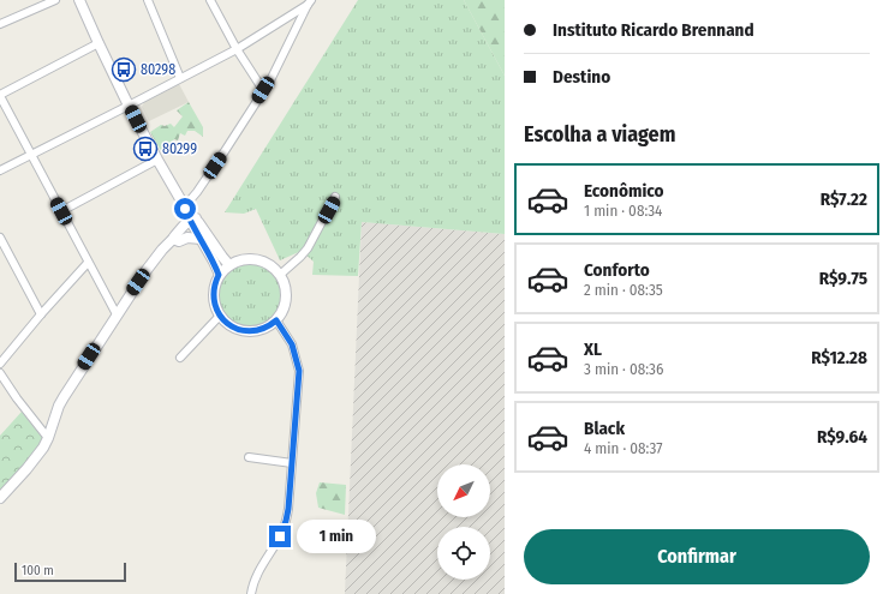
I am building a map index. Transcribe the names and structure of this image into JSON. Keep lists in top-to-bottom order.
{
  "places": {
    "bus stop": ["80298", "80299"]
  },
  "scale_bar": "100 m",
  "north": "bottom left",
  "page": {
    "banner": ["Instituto Ricardo Brennand", "Destino"],
    "heading": "Escolha a viagem",
    "list": [
      {
        "name": "Econômico",
        "note": "1 min · 08:34",
        "value": "R$7.22"
      },
      {
        "name": "Conforto",
        "note": "2 min · 08:35",
        "value": "R$9.75"
      },
      {
        "name": "XL",
        "note": "3 min · 08:36",
        "value": "R$12.28"
      },
      {
        "name": "Black",
        "note": "4 min · 08:37",
        "value": "R$9.64"
      }
    ],
    "bubble": "1 min",
    "buttons": "Confirmar",
    "scale": "100 m"
  }
}
